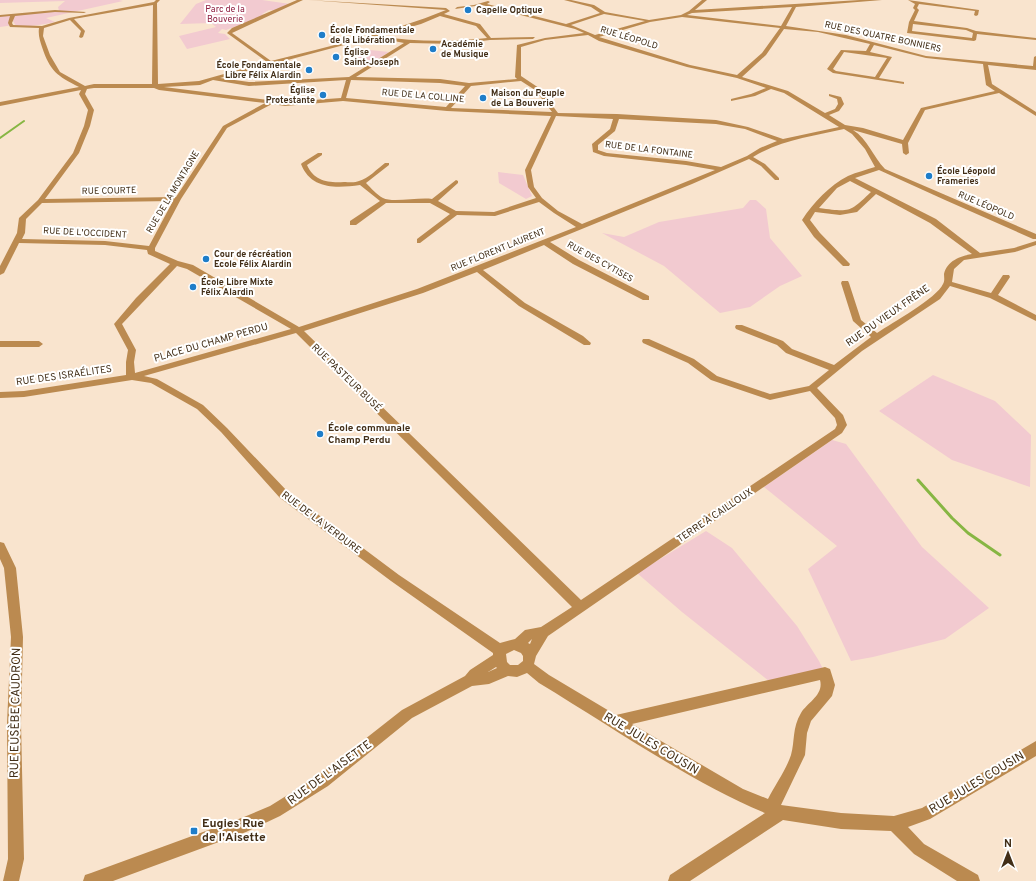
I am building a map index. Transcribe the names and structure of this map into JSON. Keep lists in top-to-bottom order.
{
  "streets": {
    "street": [
      "RUE DES QUATRE BONNIERS",
      "RUE LÉOPOLD",
      "RUE DE LA COLLINE",
      "RUE DE LA FONTAINE",
      "RUE COURTE",
      "RUE DE LA MONTAGNE",
      "RUE DE L'OCCIDENT",
      "RUE FLORENT LAURENT",
      "RUE DES CYTISES",
      "RUE DU VIEUX FRÊNE",
      "PLACE DU CHAMP PERDU",
      "RUE DES ISRAÉLITES",
      "RUE PASTEUR BUSÉ",
      "TERRE À CAILLOUX",
      "RUE DE LA VERDURE",
      "RUE EUSÈBE CAUDRON",
      "RUE JULES COUSIN",
      "RUE DE L'AISETTE"
    ]
  },
  "crossings": [
    ["RUE DE LA COLLINE", "RUE DE LA FONTAINE"],
    ["RUE DE LA COLLINE", "RUE DE LA MONTAGNE"],
    ["RUE DE LA FONTAINE", "RUE FLORENT LAURENT"],
    ["RUE COURTE", "RUE DE LA MONTAGNE"],
    ["RUE DE LA MONTAGNE", "RUE DE L'OCCIDENT"],
    ["RUE DE LA MONTAGNE", "RUE PASTEUR BUSÉ"],
    ["RUE FLORENT LAURENT", "RUE DES CYTISES"],
    ["RUE FLORENT LAURENT", "PLACE DU CHAMP PERDU"],
    ["RUE FLORENT LAURENT", "RUE PASTEUR BUSÉ"],
    ["RUE DU VIEUX FRÊNE", "TERRE À CAILLOUX"],
    ["PLACE DU CHAMP PERDU", "RUE DES ISRAÉLITES"],
    ["PLACE DU CHAMP PERDU", "RUE PASTEUR BUSÉ"],
    ["PLACE DU CHAMP PERDU", "RUE DE LA VERDURE"],
    ["RUE DES ISRAÉLITES", "RUE DE LA VERDURE"],
    ["RUE PASTEUR BUSÉ", "TERRE À CAILLOUX"],
    ["RUE DE LA VERDURE", "RUE JULES COUSIN"],
    ["RUE DE LA VERDURE", "RUE DE L'AISETTE"],
    ["RUE JULES COUSIN", "RUE DE L'AISETTE"]
  ],
  "parks": ["Parc de la Bouverie"],
  "places": {
    "other": [
      "Capelle Optique",
      "École Fondamentale de la Libération",
      "Académie de Musique",
      "Église Saint-Joseph",
      "École Fondamentale Libre Félix Alardin",
      "Église Protestante",
      "Maison du Peuple de La Bouverie",
      "École Léopold Frameries",
      "Cour de récréation Ecole Félix Alardin",
      "École Libre Mixte Félix Alardin",
      "École communale Champ Perdu"
    ],
    "transit": ["Eugies Rue de l'Aisette"]
  },
  "north": "top"
}
